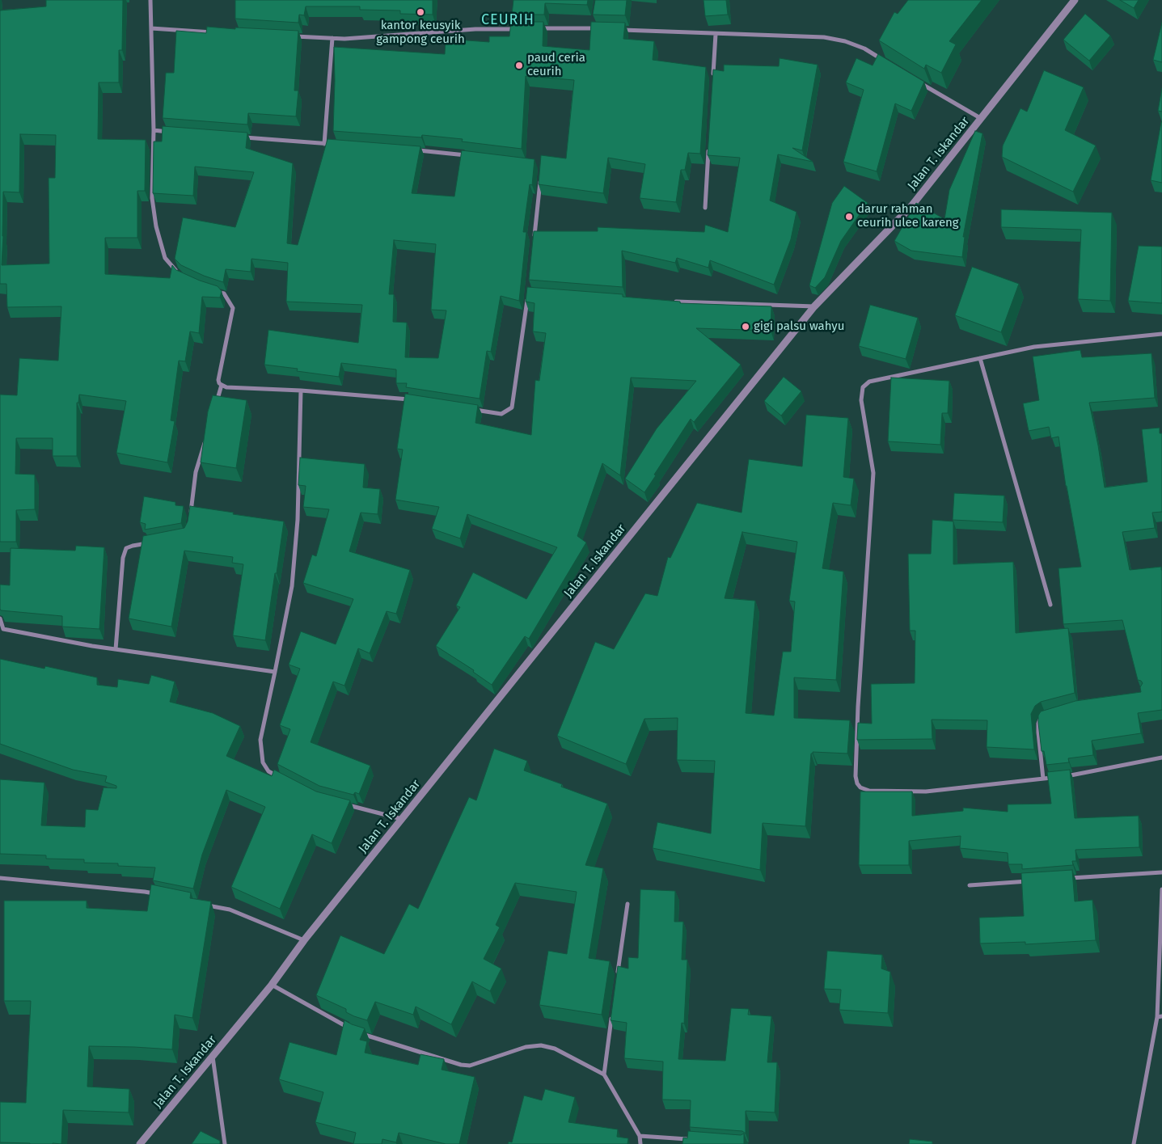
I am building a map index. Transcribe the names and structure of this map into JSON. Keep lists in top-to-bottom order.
{
  "streets": {
    "street": ["Jalan T. Iskandar"]
  },
  "districts": ["CEURIH"],
  "places": [
    "kantor keusyik gampong ceurih",
    "paud ceria ceurih",
    "darur rahman ceurih ulee kareng",
    "gigi palsu wahyu"
  ]
}
